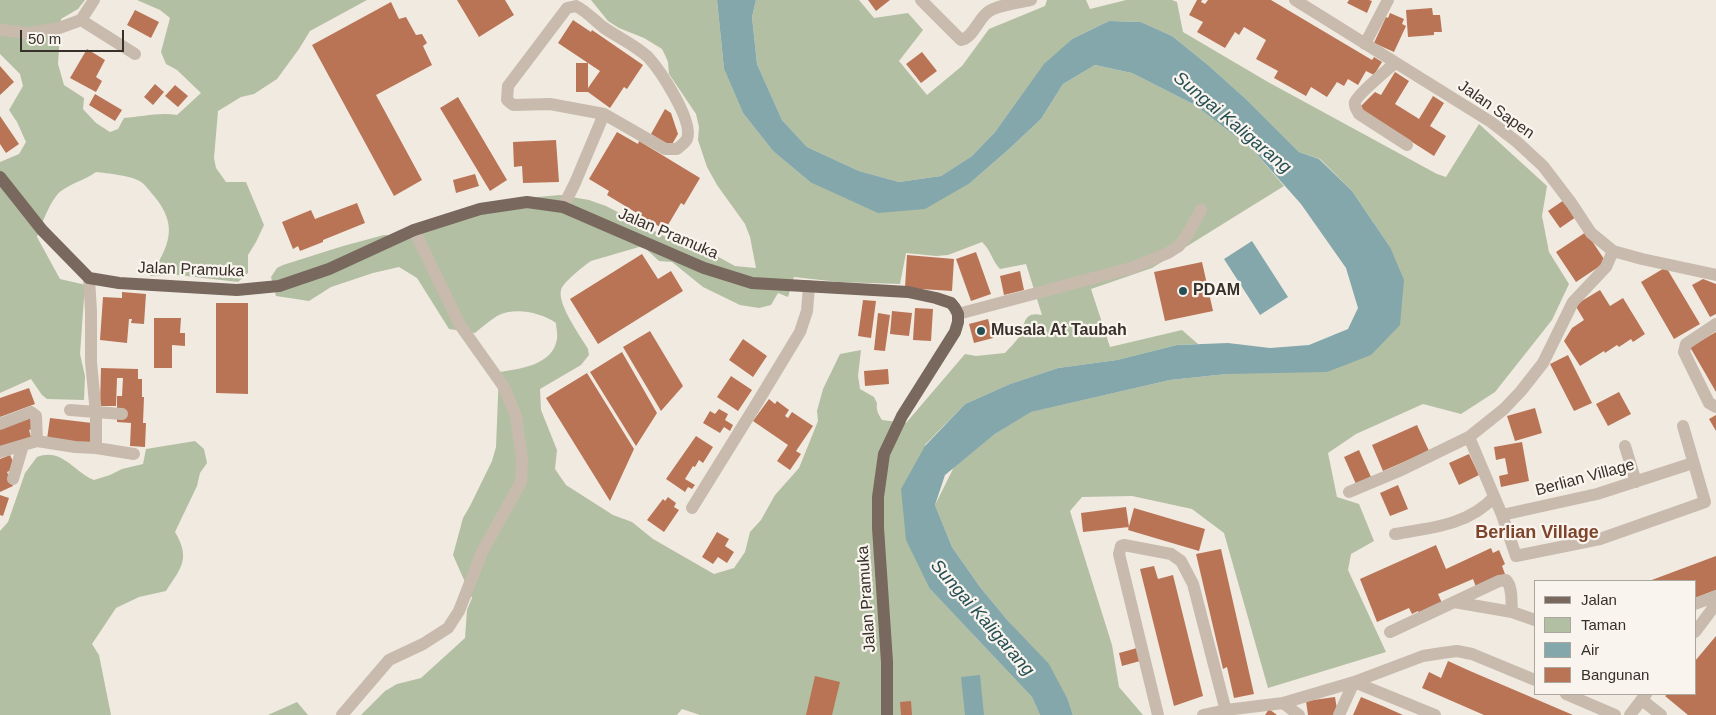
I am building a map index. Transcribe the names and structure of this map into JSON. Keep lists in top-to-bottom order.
{
  "streets": {
    "main road": ["Jalan Pramuka"],
    "street": ["Jalan Sapen", "Berlian Village"]
  },
  "districts": ["Berlian Village"],
  "water": ["Sungai Kaligarang"],
  "places": ["PDAM", "Musala At Taubah"],
  "legend": [
    "Jalan",
    "Taman",
    "Air",
    "Bangunan"
  ],
  "scale_bar": "50 m"
}
